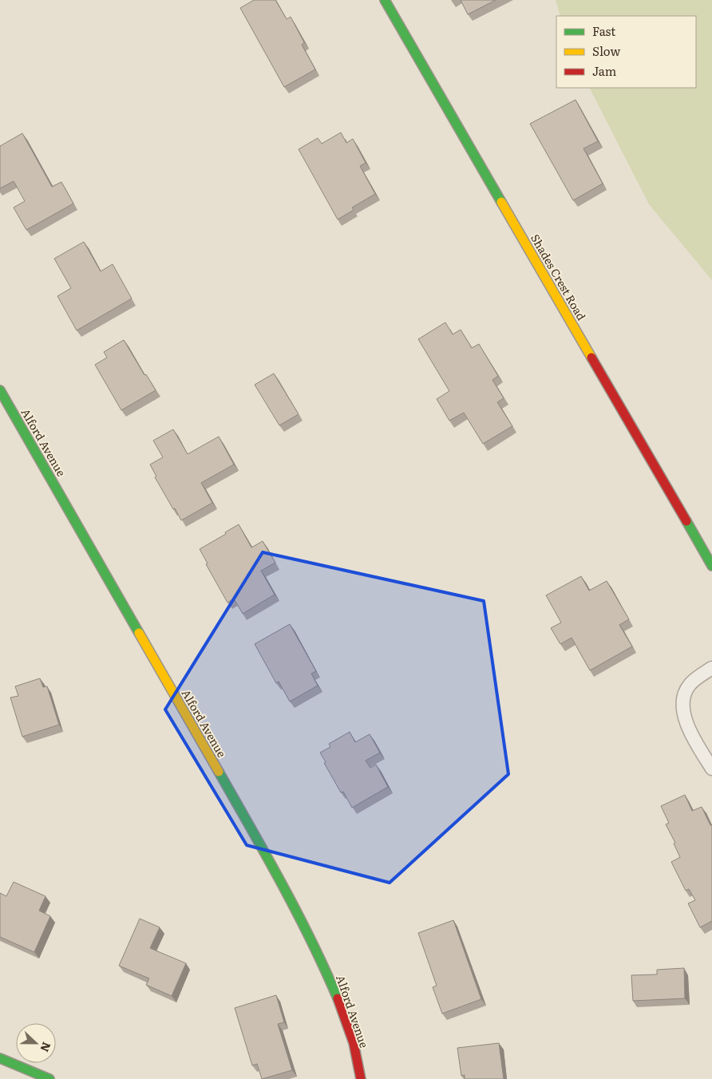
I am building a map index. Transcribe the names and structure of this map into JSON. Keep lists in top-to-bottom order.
{
  "streets": {
    "street": ["Shades Crest Road", "Alford Avenue"]
  },
  "legend": ["Fast", "Slow", "Jam"],
  "north": "right"
}
